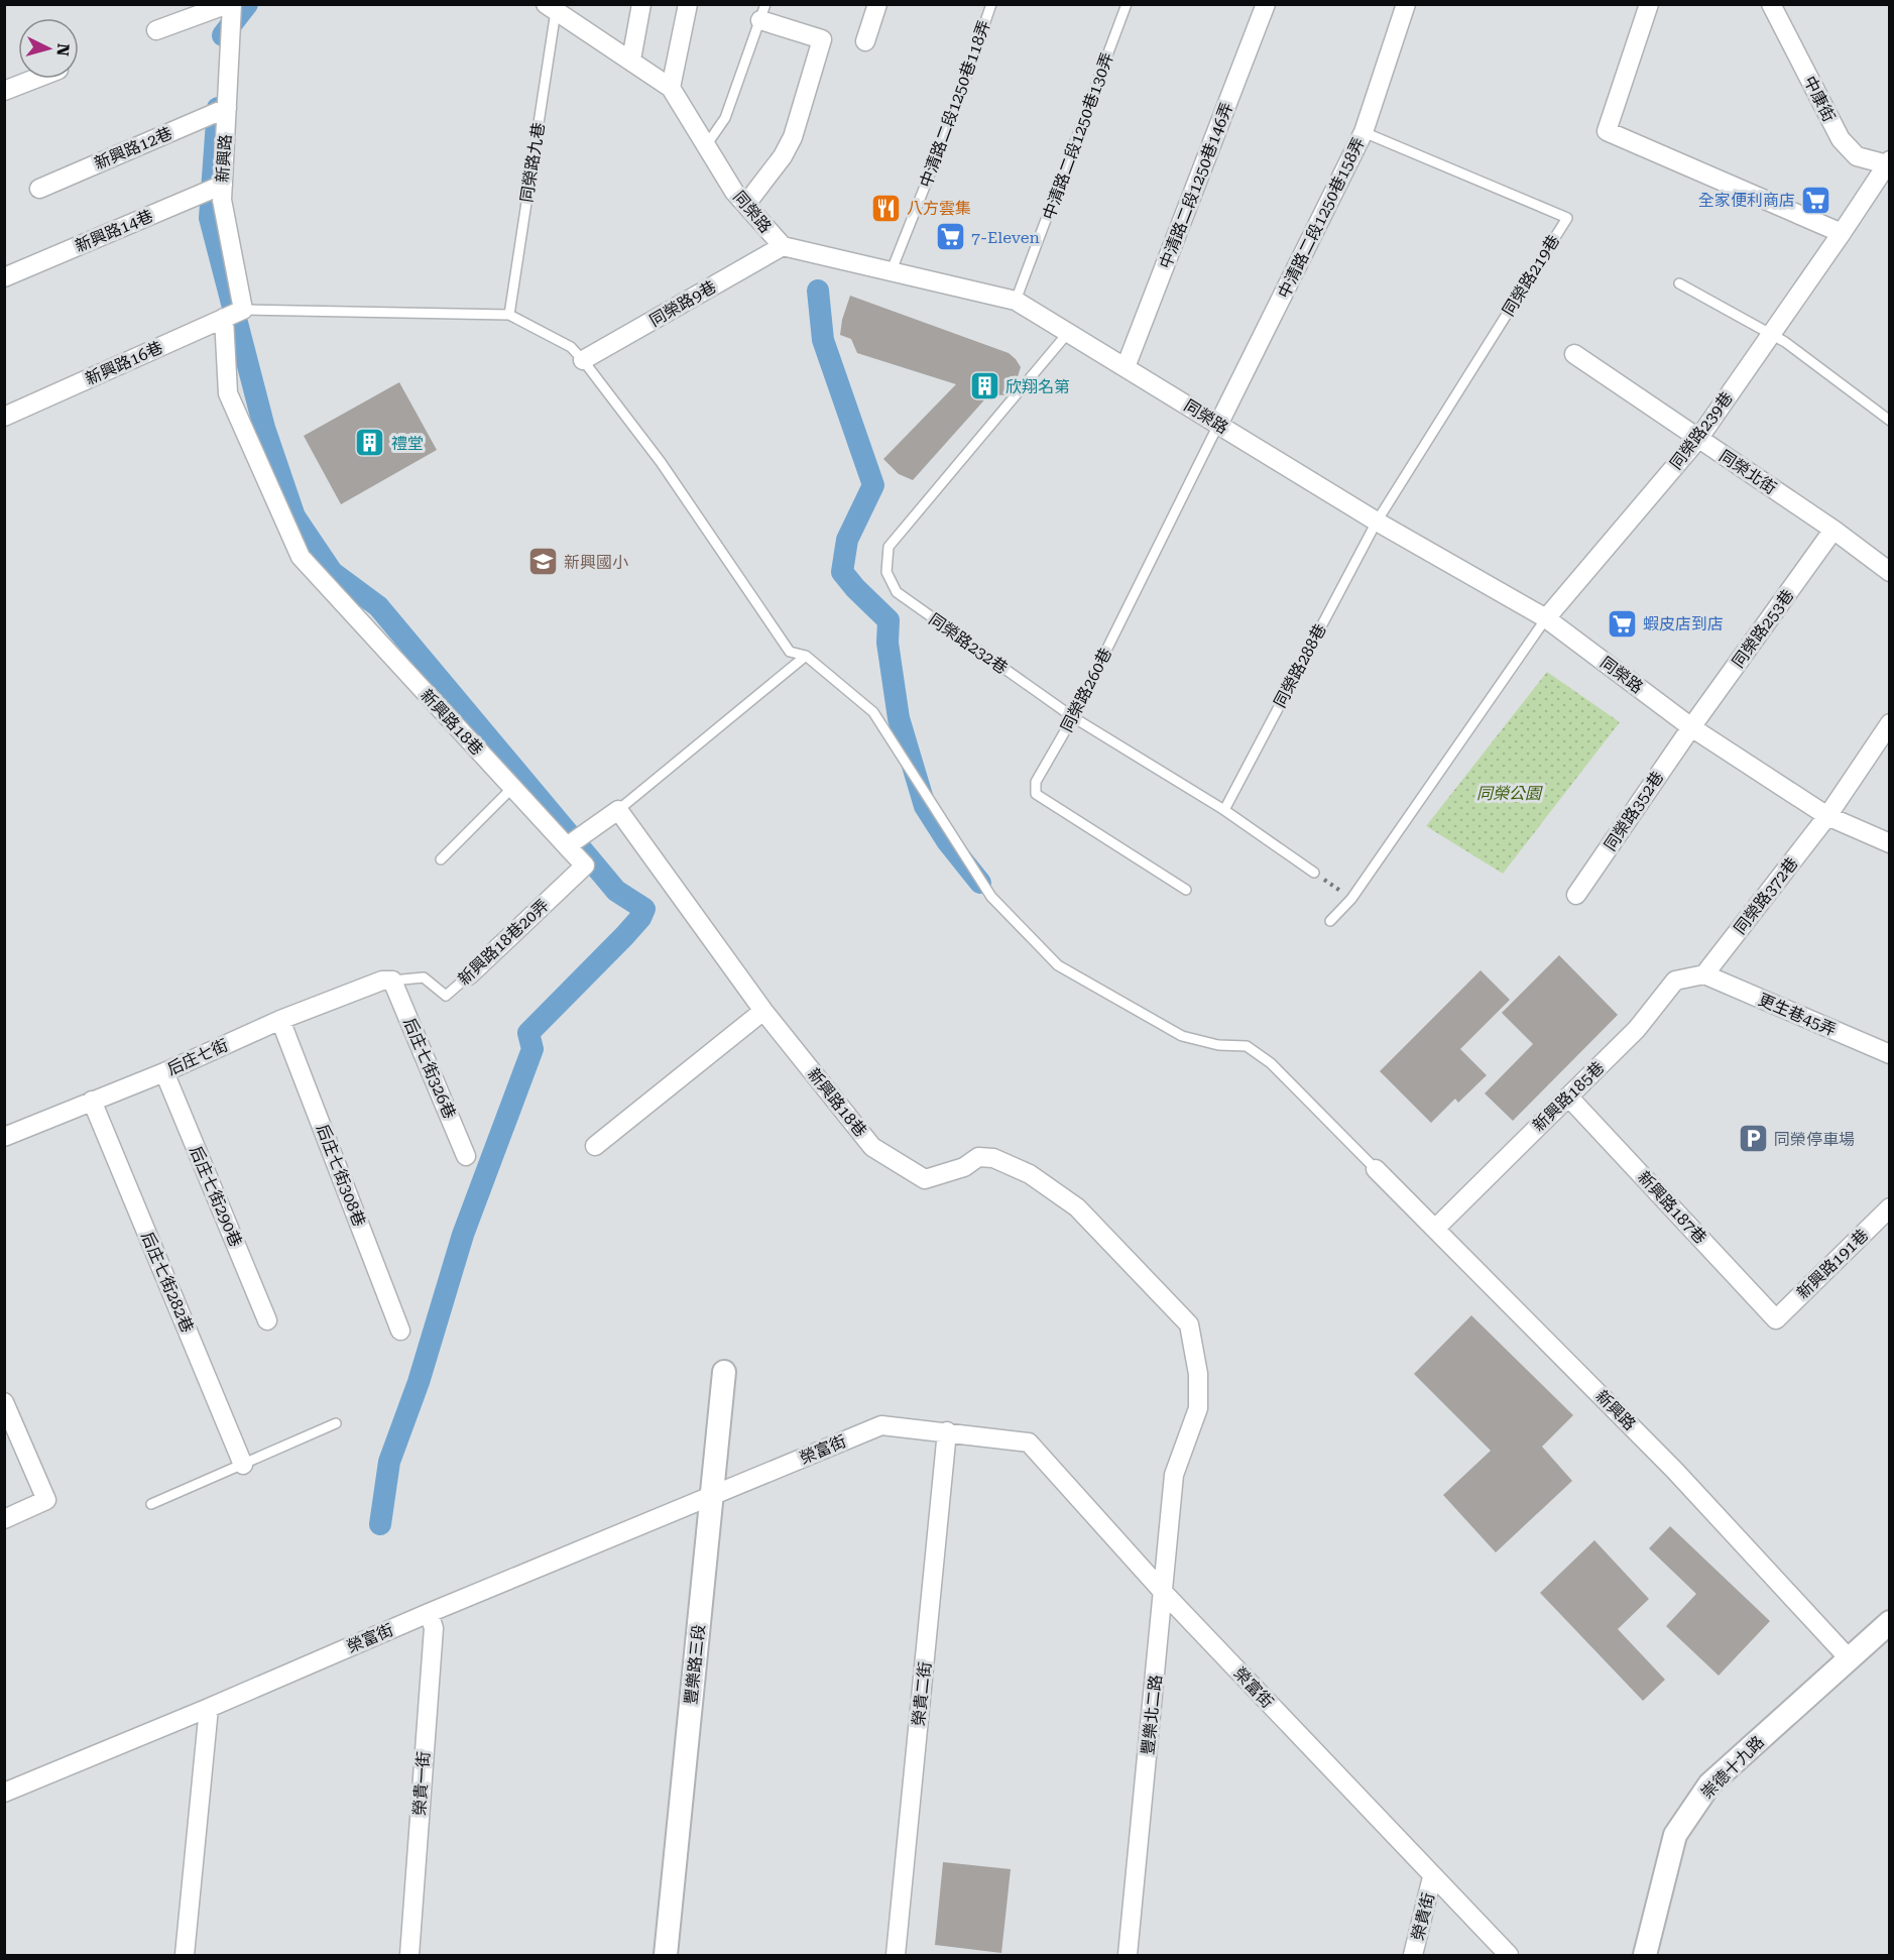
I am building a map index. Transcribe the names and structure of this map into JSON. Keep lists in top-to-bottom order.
{
  "streets": {
    "street": [
      "中康街",
      "新興路12巷",
      "新興路",
      "中清路二段1250巷146弄",
      "同榮路",
      "中清路二段1250巷158弄",
      "新興路14巷",
      "同榮路9巷",
      "新興路16巷",
      "同榮路239巷",
      "同榮北街",
      "同榮路253巷",
      "新興路18巷",
      "同榮路352巷",
      "同榮路372巷",
      "新興路18巷20弄",
      "更生巷45弄",
      "后庄七街",
      "后庄七街326巷",
      "新興路185巷",
      "后庄七街308巷",
      "后庄七街290巷",
      "新興路187巷",
      "新興路191巷",
      "后庄七街282巷",
      "榮富街",
      "豐樂路三段",
      "榮貴二街",
      "豐樂北二路",
      "崇德十九路",
      "榮貴一街",
      "榮貴街"
    ],
    "lane": [
      "中清路二段1250巷118弄",
      "中清路二段1250巷130弄",
      "同榮路九巷",
      "同榮路219巷",
      "同榮路232巷",
      "同榮路288巷",
      "同榮路260巷"
    ]
  },
  "crossings": [
    ["中康街", "同榮路239巷"],
    ["中清路二段1250巷118弄", "同榮路"],
    ["中清路二段1250巷130弄", "同榮路"],
    ["新興路12巷", "新興路"],
    ["新興路", "新興路14巷"],
    ["新興路", "新興路16巷"],
    ["新興路", "新興路185巷"],
    ["新興路", "崇德十九路"],
    ["同榮路九巷", "同榮路"],
    ["中清路二段1250巷146弄", "同榮路"],
    ["同榮路", "中清路二段1250巷158弄"],
    ["同榮路", "同榮路219巷"],
    ["同榮路", "同榮路9巷"],
    ["同榮路", "同榮路239巷"],
    ["同榮路", "同榮路253巷"],
    ["同榮路", "同榮路232巷"],
    ["同榮路", "同榮路288巷"],
    ["同榮路", "同榮路260巷"],
    ["同榮路", "同榮路352巷"],
    ["同榮路", "同榮路372巷"],
    ["中清路二段1250巷158弄", "同榮路219巷"],
    ["中清路二段1250巷158弄", "同榮路260巷"],
    ["同榮路219巷", "同榮路288巷"],
    ["新興路16巷", "新興路18巷"],
    ["同榮路239巷", "同榮北街"],
    ["同榮北街", "同榮路253巷"],
    ["同榮路253巷", "同榮路352巷"],
    ["同榮路232巷", "同榮路288巷"],
    ["同榮路232巷", "同榮路260巷"],
    ["新興路18巷", "新興路18巷20弄"],
    ["新興路18巷", "豐樂北二路"],
    ["同榮路372巷", "更生巷45弄"],
    ["同榮路372巷", "新興路185巷"],
    ["新興路18巷20弄", "后庄七街"],
    ["新興路18巷20弄", "后庄七街326巷"],
    ["更生巷45弄", "新興路185巷"],
    ["后庄七街", "后庄七街326巷"],
    ["后庄七街", "后庄七街308巷"],
    ["后庄七街", "后庄七街290巷"],
    ["后庄七街", "后庄七街282巷"],
    ["新興路185巷", "新興路187巷"],
    ["新興路187巷", "新興路191巷"],
    ["榮富街", "豐樂路三段"],
    ["榮富街", "榮貴二街"],
    ["榮富街", "豐樂北二路"],
    ["榮富街", "榮貴一街"],
    ["榮富街", "榮貴街"]
  ],
  "parks": ["同榮公園"],
  "places": {
    "supermarket": ["全家便利商店", "7-Eleven", "蝦皮店到店"],
    "restaurant": ["八方雲集"],
    "building": ["欣翔名第", "禮堂"],
    "school or university": ["新興國小"],
    "parking": ["同榮停車場"]
  },
  "north": "right"
}
